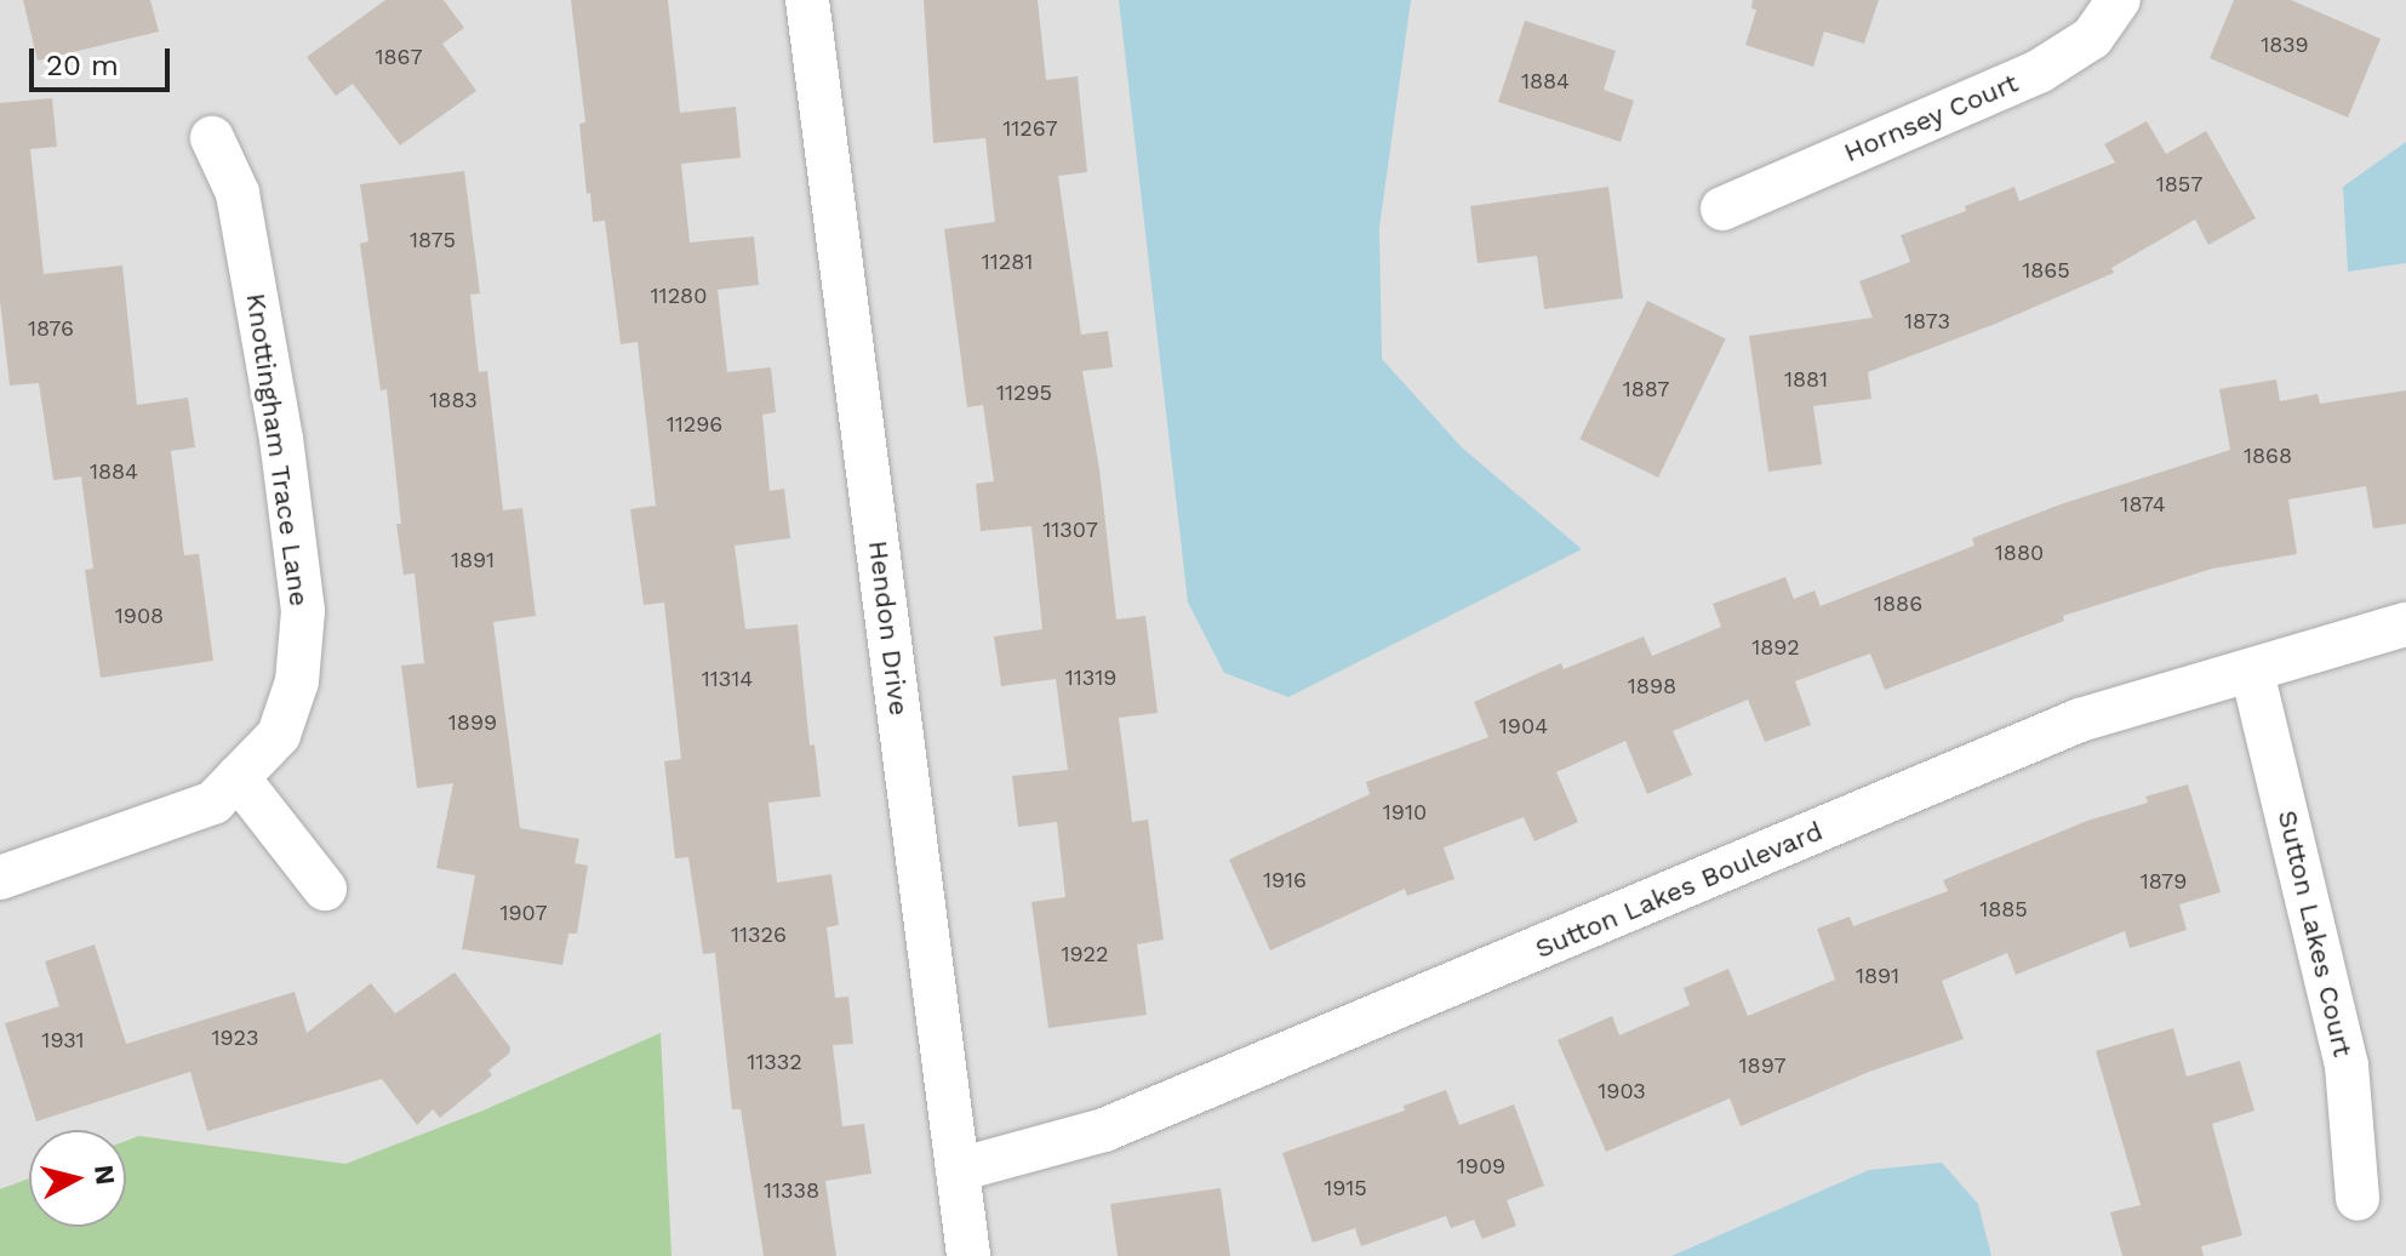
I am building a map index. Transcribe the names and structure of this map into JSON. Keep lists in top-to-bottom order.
{
  "streets": {
    "street": [
      "Hornsey Court",
      "Knottingham Trace Lane",
      "Hendon Drive",
      "Sutton Lakes Boulevard",
      "Sutton Lakes Court"
    ]
  },
  "crossings": [
    ["Hendon Drive", "Sutton Lakes Boulevard"],
    ["Sutton Lakes Boulevard", "Sutton Lakes Court"]
  ],
  "house_numbers": [
    "1839",
    "1867",
    "1884",
    "11267",
    "1857",
    "1875",
    "11281",
    "1865",
    "11280",
    "1873",
    "1876",
    "1881",
    "1887",
    "11295",
    "1883",
    "11296",
    "1868",
    "1884",
    "1874",
    "11307",
    "1880",
    "1891",
    "1886",
    "1908",
    "1892",
    "11319",
    "11314",
    "1898",
    "1899",
    "1904",
    "1910",
    "1916",
    "1879",
    "1885",
    "1907",
    "11326",
    "1922",
    "1891",
    "1923",
    "1931",
    "11332",
    "1897",
    "1903",
    "1909",
    "1915",
    "11338"
  ],
  "scale_bar": "20 m",
  "north": "right"
}
